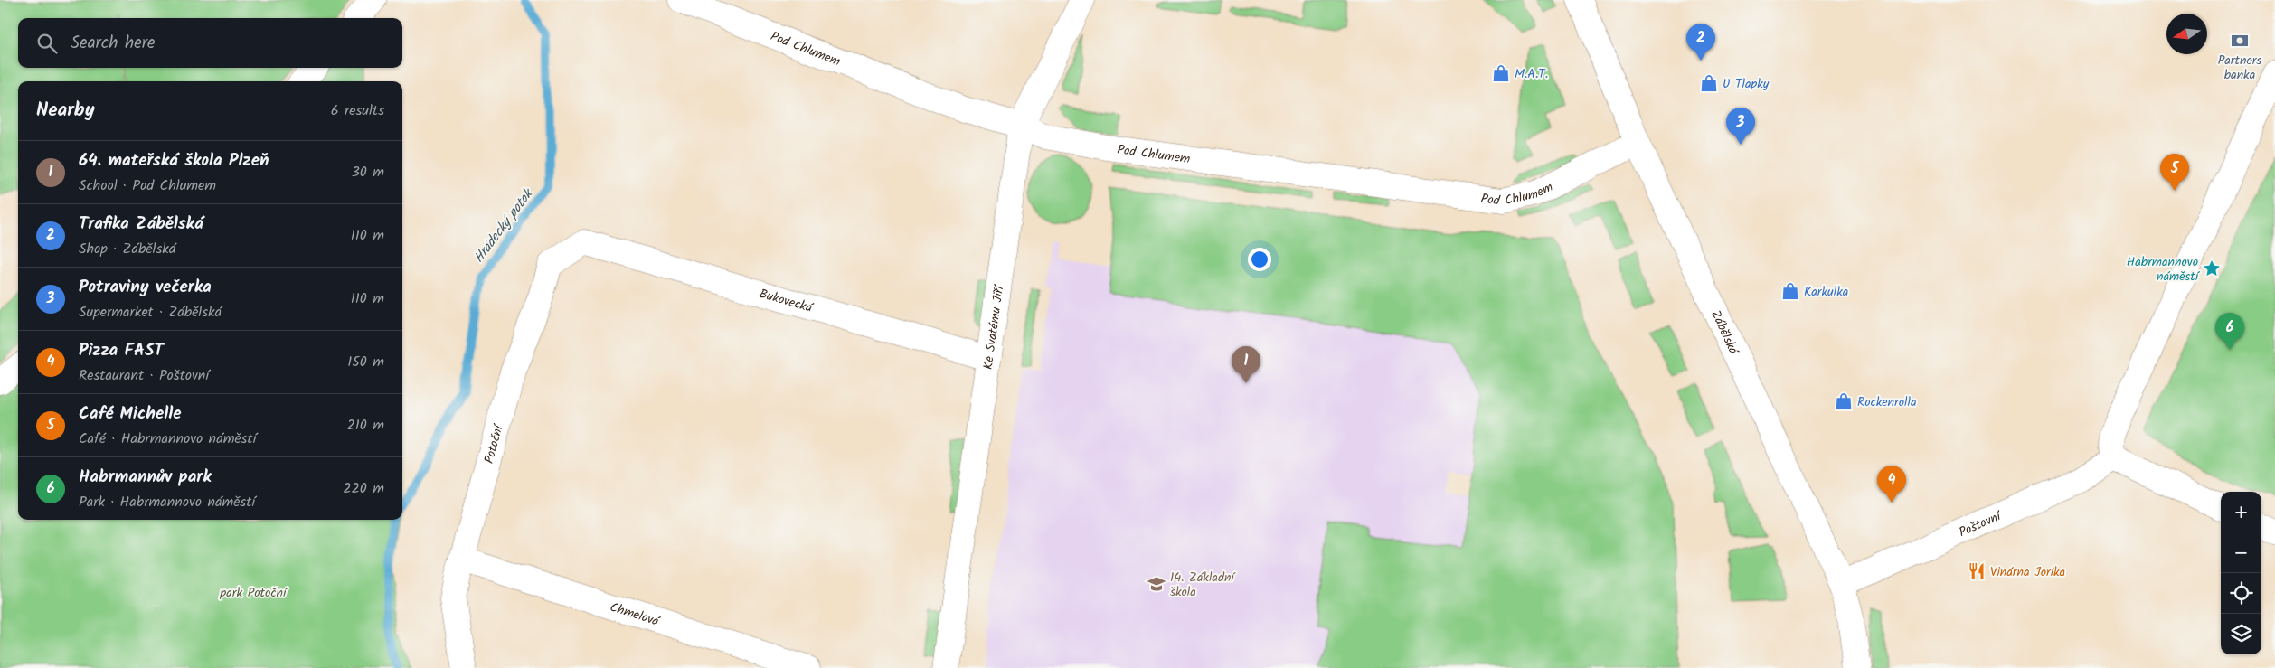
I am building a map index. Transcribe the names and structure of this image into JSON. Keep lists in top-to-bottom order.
{
  "streets": {
    "street": [
      "Pod Chlumem",
      "Bukovecká",
      "Ke Svatému Jiří",
      "Zábělská",
      "Potoční",
      "Poštovní",
      "Chmelová"
    ]
  },
  "crossings": [
    ["Pod Chlumem", "Ke Svatému Jiří"],
    ["Pod Chlumem", "Zábělská"],
    ["Bukovecká", "Ke Svatému Jiří"],
    ["Bukovecká", "Potoční"],
    ["Zábělská", "Poštovní"],
    ["Potoční", "Chmelová"]
  ],
  "water": ["Hrádecký potok"],
  "parks": ["park Potoční"],
  "places": {
    "bank": ["Partners banka"],
    "shop": [
      "M.A.T.",
      "U Tlapky",
      "Karkulka",
      "Rockenrolla"
    ],
    "place": ["Habrmannovo náměstí"],
    "restaurant": ["Vinárna Jorika"],
    "school or university": ["14. Základní škola"]
  },
  "north": "left",
  "page": {
    "search": "Search here",
    "pins": [
      "2",
      "3",
      "5",
      "6",
      "1",
      "4"
    ],
    "heading": ["Nearby", "6 results"],
    "list": [
      {
        "mark": "1",
        "name": "64. mateřská škola Plzeň",
        "note": "School · Pod Chlumem",
        "value": "30 m"
      },
      {
        "mark": "2",
        "name": "Trafika Zábělská",
        "note": "Shop · Zábělská",
        "value": "110 m"
      },
      {
        "mark": "3",
        "name": "Potraviny večerka",
        "note": "Supermarket · Zábělská",
        "value": "110 m"
      },
      {
        "mark": "4",
        "name": "Pizza FAST",
        "note": "Restaurant · Poštovní",
        "value": "150 m"
      },
      {
        "mark": "5",
        "name": "Café Michelle",
        "note": "Café · Habrmannovo náměstí",
        "value": "210 m"
      },
      {
        "mark": "6",
        "name": "Habrmannův park",
        "note": "Park · Habrmannovo náměstí",
        "value": "220 m"
      }
    ],
    "map_buttons": ["+", "−"]
  }
}
